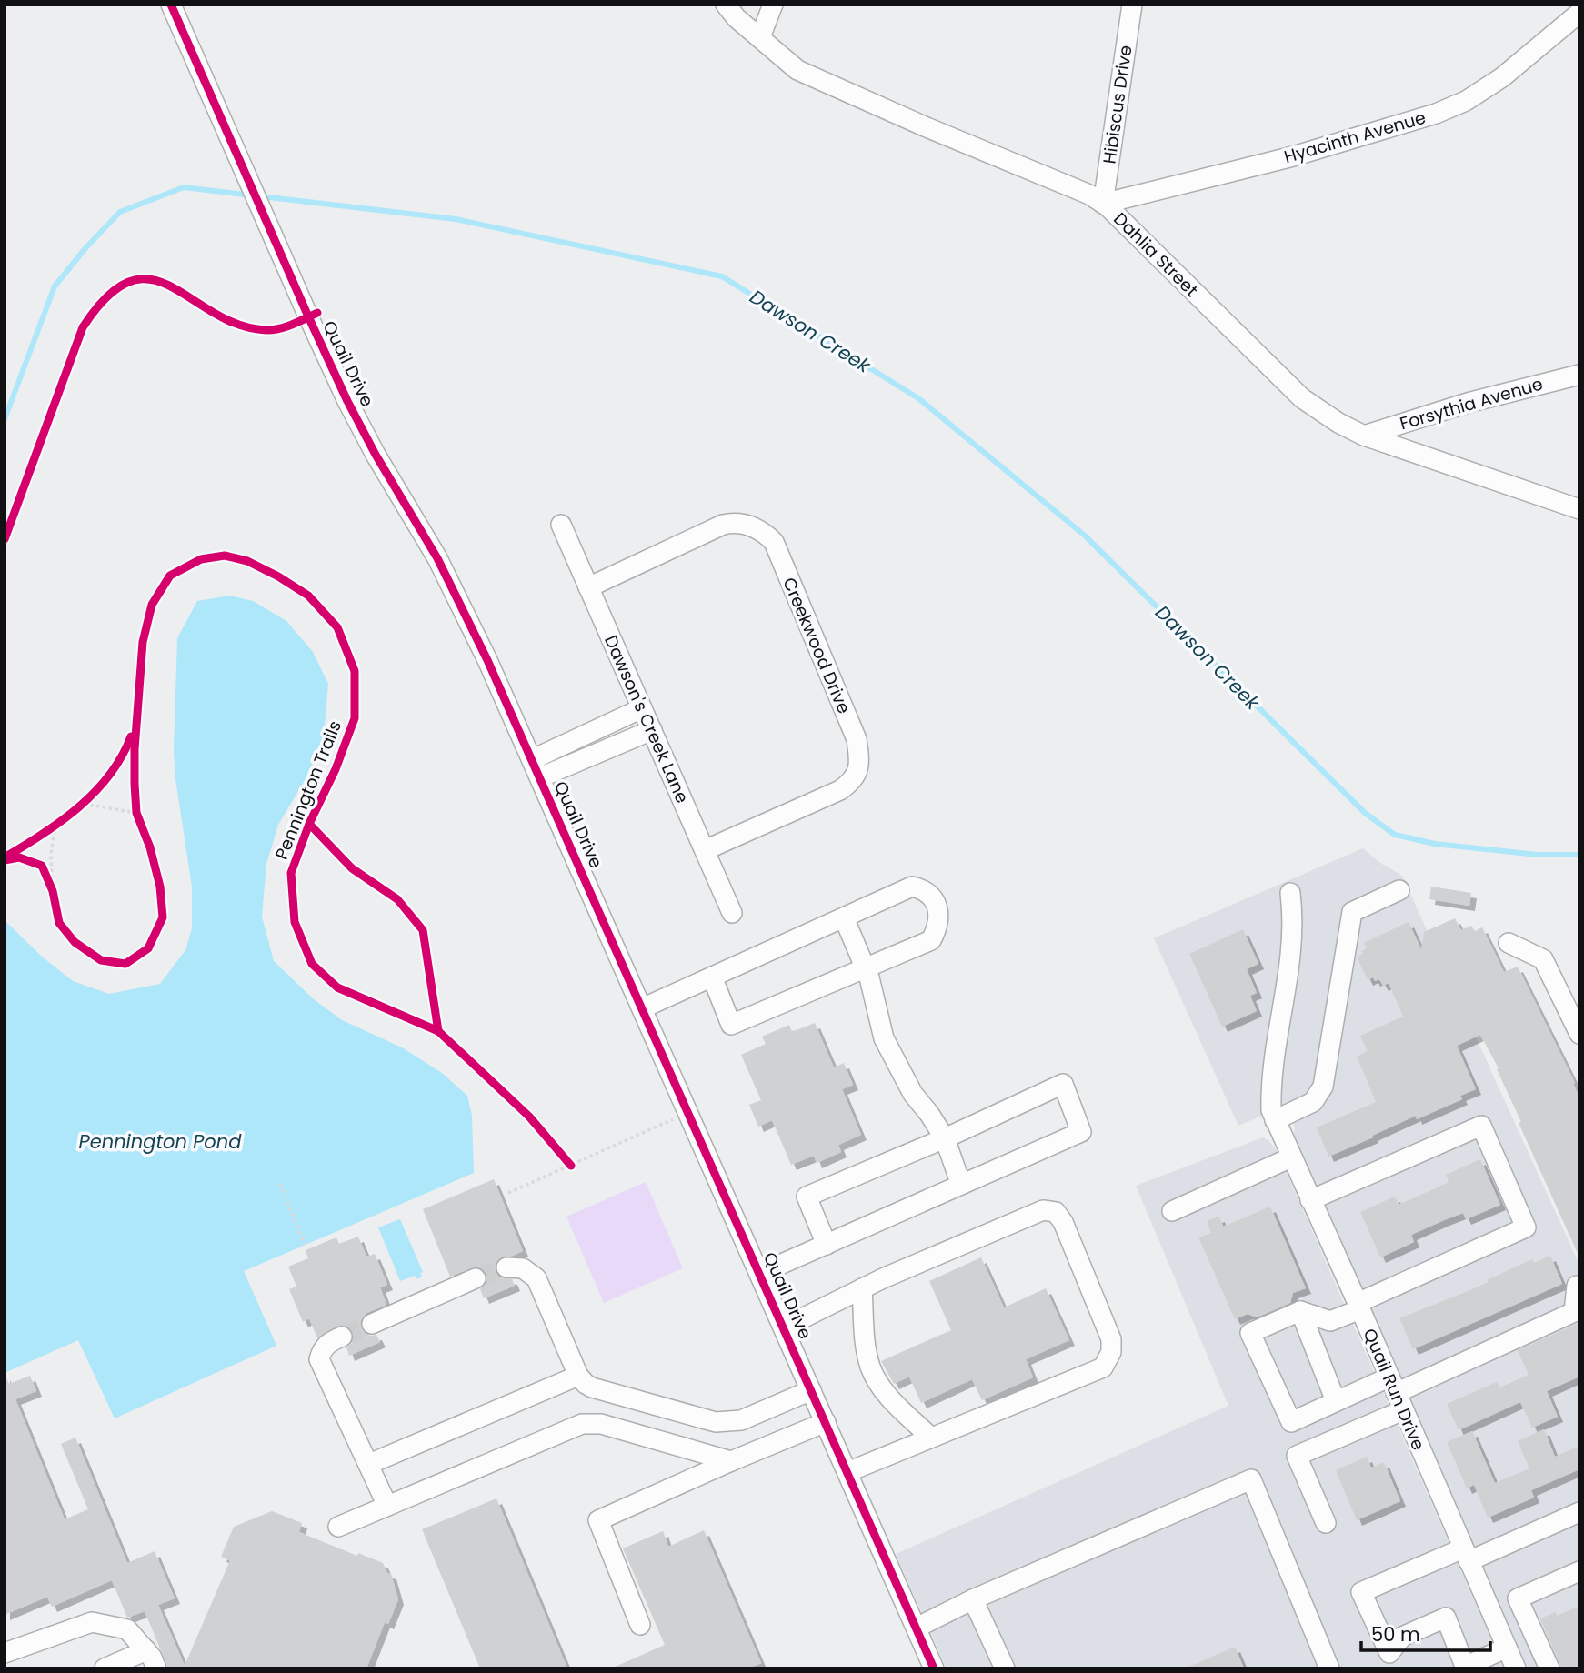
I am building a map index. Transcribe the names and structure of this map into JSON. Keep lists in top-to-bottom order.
{
  "streets": {
    "street": [
      "Hibiscus Drive",
      "Hyacinth Avenue",
      "Dahlia Street",
      "Quail Drive",
      "Forsythia Avenue",
      "Creekwood Drive",
      "Dawson's Creek Lane",
      "Quail Run Drive"
    ],
    "cycle path": ["Pennington Trails"]
  },
  "crossings": [
    ["Hibiscus Drive", "Hyacinth Avenue"],
    ["Hibiscus Drive", "Dahlia Street"],
    ["Hyacinth Avenue", "Dahlia Street"],
    ["Dahlia Street", "Forsythia Avenue"],
    ["Creekwood Drive", "Dawson's Creek Lane"]
  ],
  "water": ["Dawson Creek", "Pennington Pond"],
  "scale_bar": "50 m"
}
